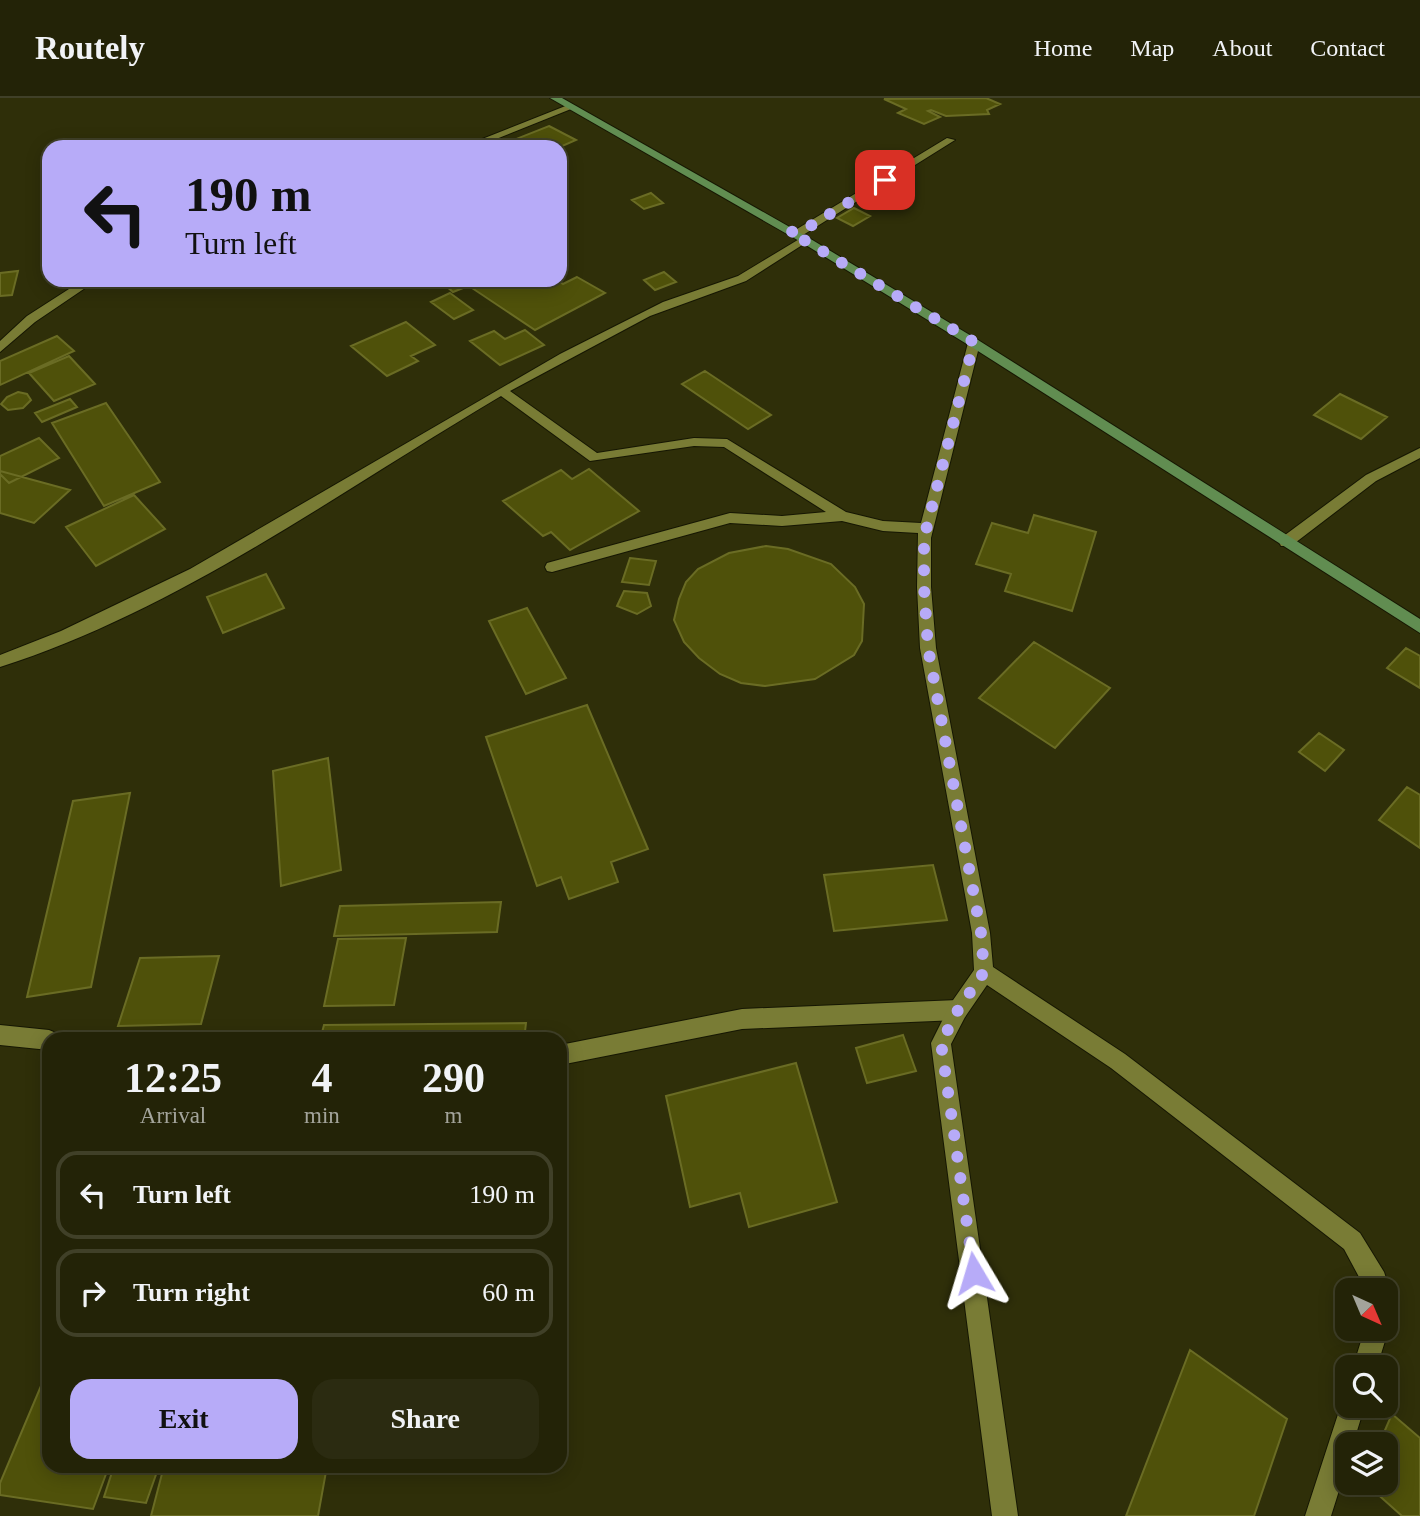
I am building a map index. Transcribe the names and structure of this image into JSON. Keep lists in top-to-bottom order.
{
  "north": "bottom right",
  "page": {
    "header": "Routely",
    "nav": [
      "Home",
      "Map",
      "About",
      "Contact"
    ],
    "turn": ["190 m", "Turn left"],
    "eta": [
      "12:25",
      "Arrival",
      "4",
      "min",
      "290",
      "m"
    ],
    "list": [
      {
        "name": "Turn left",
        "value": "190 m"
      },
      {
        "name": "Turn right",
        "value": "60 m"
      }
    ],
    "buttons": ["Exit", "Share"]
  }
}
